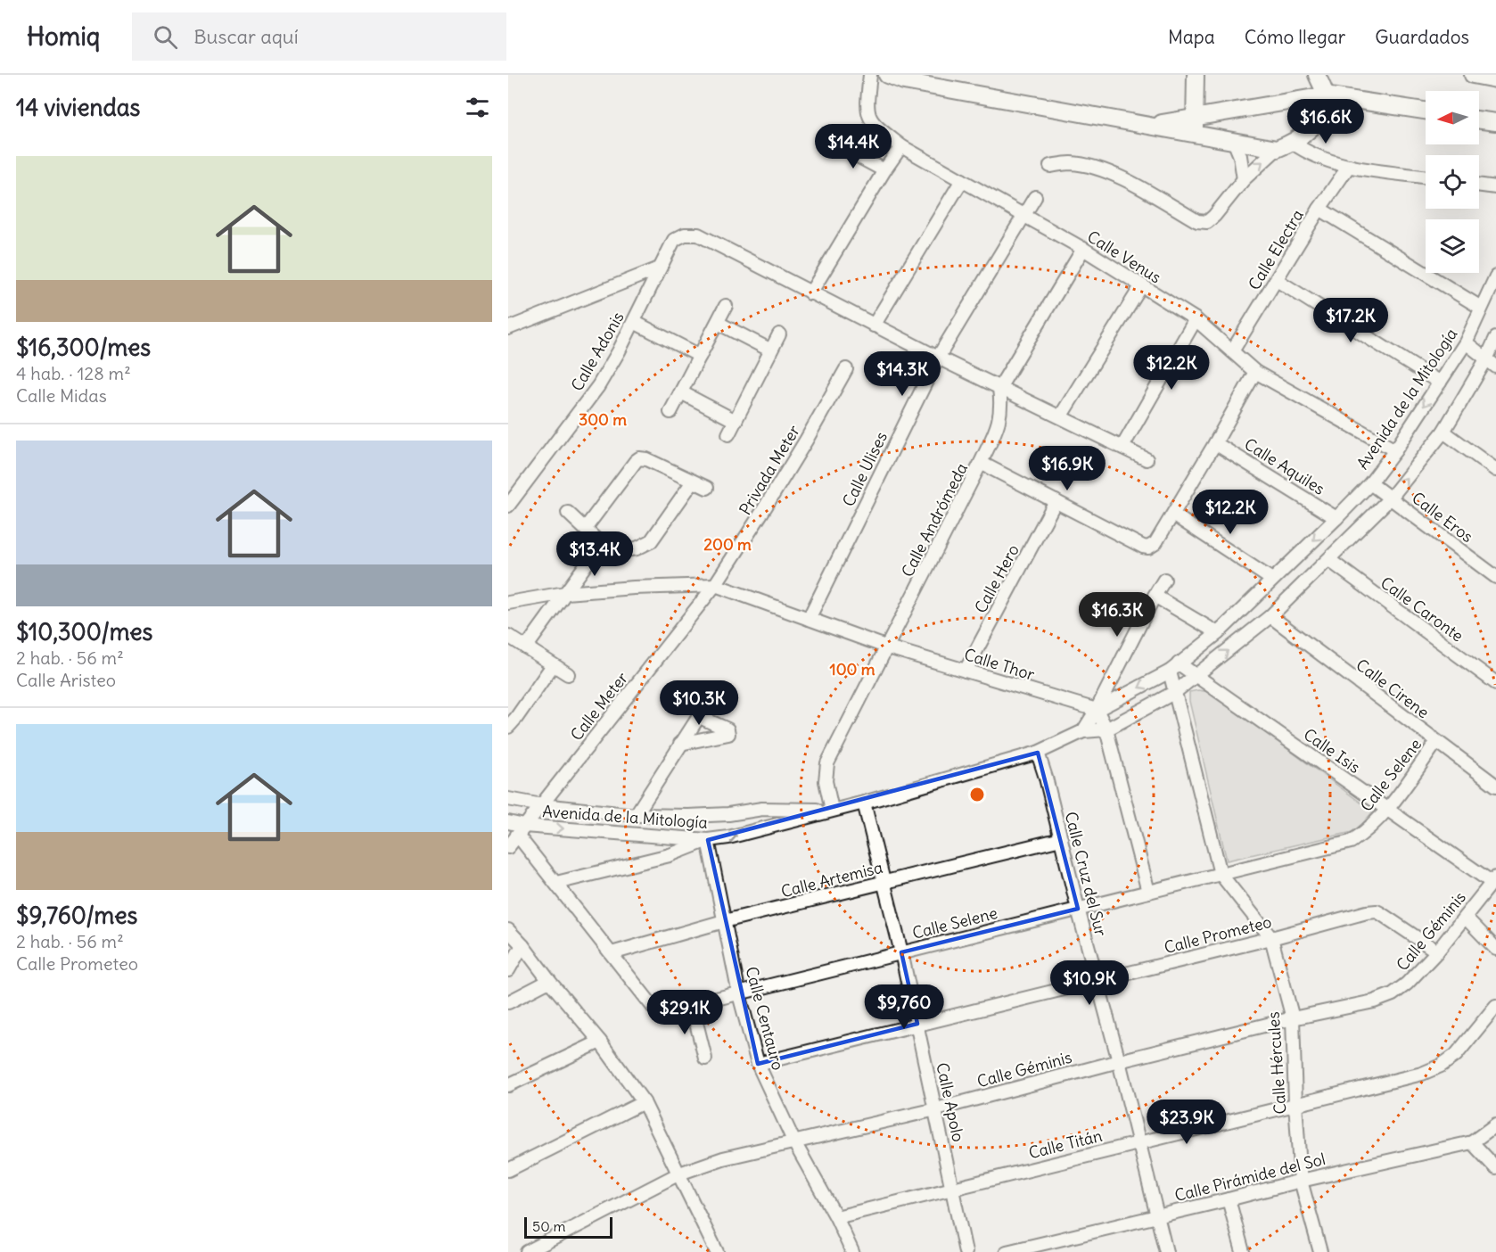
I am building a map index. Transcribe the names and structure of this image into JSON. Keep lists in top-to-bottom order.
{
  "streets": {
    "street": [
      "Calle Electra",
      "Calle Venus",
      "Calle Adonis",
      "Avenida de la Mitología",
      "Calle Aquiles",
      "Calle Ulises",
      "Privada Meter",
      "Calle Eros",
      "Calle Andrómeda",
      "Calle Hero",
      "Calle Caronte",
      "Calle Thor",
      "Calle Cirene",
      "Calle Meter",
      "Calle Isis",
      "Calle Selene",
      "Calle Cruz del Sur",
      "Calle Artemisa",
      "Calle Géminis",
      "Calle Prometeo",
      "Calle Centauro",
      "Calle Hércules",
      "Calle Apolo",
      "Calle Titán",
      "Calle Pirámide del Sol"
    ]
  },
  "crossings": [
    ["Calle Electra", "Calle Venus"],
    ["Calle Venus", "Avenida de la Mitología"],
    ["Calle Venus", "Calle Ulises"],
    ["Avenida de la Mitología", "Calle Aquiles"],
    ["Avenida de la Mitología", "Calle Eros"],
    ["Avenida de la Mitología", "Calle Andrómeda"],
    ["Avenida de la Mitología", "Calle Caronte"],
    ["Avenida de la Mitología", "Calle Thor"],
    ["Avenida de la Mitología", "Calle Cirene"],
    ["Avenida de la Mitología", "Calle Meter"],
    ["Avenida de la Mitología", "Calle Isis"],
    ["Avenida de la Mitología", "Calle Selene"],
    ["Avenida de la Mitología", "Calle Cruz del Sur"],
    ["Avenida de la Mitología", "Calle Centauro"],
    ["Avenida de la Mitología", "Calle Hércules"],
    ["Avenida de la Mitología", "Calle Apolo"],
    ["Calle Ulises", "Calle Thor"],
    ["Privada Meter", "Calle Thor"],
    ["Privada Meter", "Calle Meter"],
    ["Calle Andrómeda", "Calle Thor"],
    ["Calle Hero", "Calle Thor"],
    ["Calle Thor", "Calle Meter"],
    ["Calle Cirene", "Calle Selene"],
    ["Calle Meter", "Calle Selene"],
    ["Calle Isis", "Calle Selene"],
    ["Calle Isis", "Calle Géminis"],
    ["Calle Isis", "Calle Hércules"],
    ["Calle Selene", "Calle Cruz del Sur"],
    ["Calle Selene", "Calle Artemisa"],
    ["Calle Selene", "Calle Centauro"],
    ["Calle Selene", "Calle Hércules"],
    ["Calle Selene", "Calle Apolo"],
    ["Calle Cruz del Sur", "Calle Artemisa"],
    ["Calle Cruz del Sur", "Calle Géminis"],
    ["Calle Cruz del Sur", "Calle Prometeo"],
    ["Calle Cruz del Sur", "Calle Titán"],
    ["Calle Cruz del Sur", "Calle Pirámide del Sol"],
    ["Calle Artemisa", "Calle Centauro"],
    ["Calle Artemisa", "Calle Apolo"],
    ["Calle Géminis", "Calle Prometeo"],
    ["Calle Géminis", "Calle Centauro"],
    ["Calle Géminis", "Calle Hércules"],
    ["Calle Géminis", "Calle Apolo"],
    ["Calle Prometeo", "Calle Centauro"],
    ["Calle Prometeo", "Calle Hércules"],
    ["Calle Prometeo", "Calle Apolo"],
    ["Calle Centauro", "Calle Titán"],
    ["Calle Hércules", "Calle Titán"],
    ["Calle Hércules", "Calle Pirámide del Sol"],
    ["Calle Apolo", "Calle Titán"]
  ],
  "scale_bar": "50 m",
  "north": "left",
  "page": {
    "header": "Homiq",
    "search": "Buscar aquí",
    "nav": ["Mapa", "Cómo llegar", "Guardados"],
    "heading": "14 viviendas",
    "price": [
      "$16.6K",
      "$14.4K",
      "$17.2K",
      "$12.2K",
      "$14.3K",
      "$16.9K",
      "$12.2K",
      "$13.4K",
      "$16.3K",
      "$10.3K",
      "$10.9K",
      "$9,760",
      "$29.1K",
      "$23.9K"
    ],
    "list": [
      {
        "name": "$16,300/mes",
        "note": "4 hab. · 128 m² · Calle Midas"
      },
      {
        "name": "$10,300/mes",
        "note": "2 hab. · 56 m² · Calle Aristeo"
      },
      {
        "name": "$9,760/mes",
        "note": "2 hab. · 56 m² · Calle Prometeo"
      }
    ],
    "scale": "50 m"
  },
  "rings": ["300 m", "200 m", "100 m"]
}
